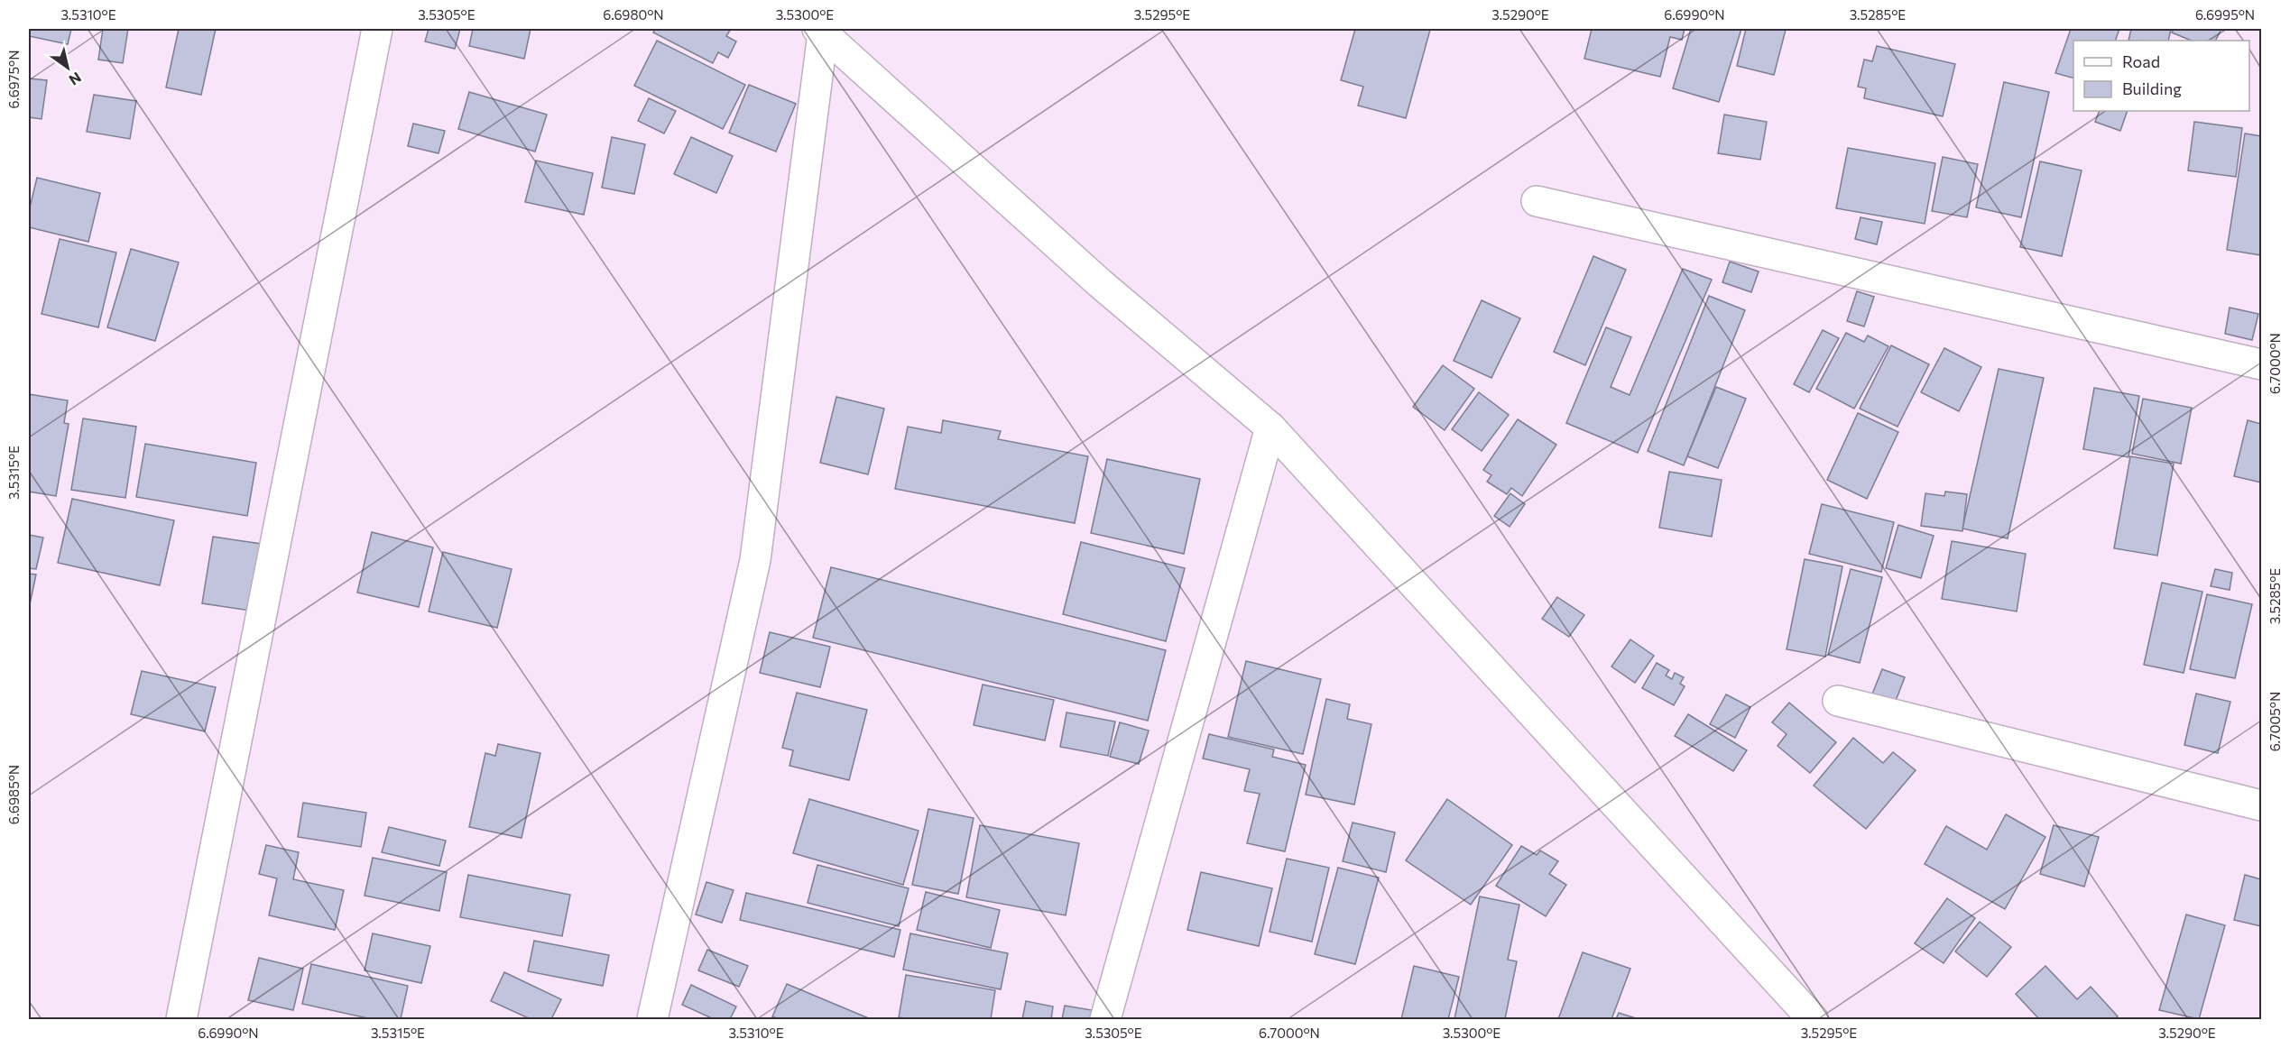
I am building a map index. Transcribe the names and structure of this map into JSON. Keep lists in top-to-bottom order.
{
  "legend": ["Road", "Building"],
  "north": "bottom right",
  "coordinates": [
    "3.5310°E",
    "3.5305°E",
    "6.6980°N",
    "3.5300°E",
    "3.5295°E",
    "3.5290°E",
    "6.6990°N",
    "3.5285°E",
    "6.6995°N",
    "6.6975°N",
    "6.7000°N",
    "3.5315°E",
    "6.7005°N",
    "6.6985°N"
  ]
}
